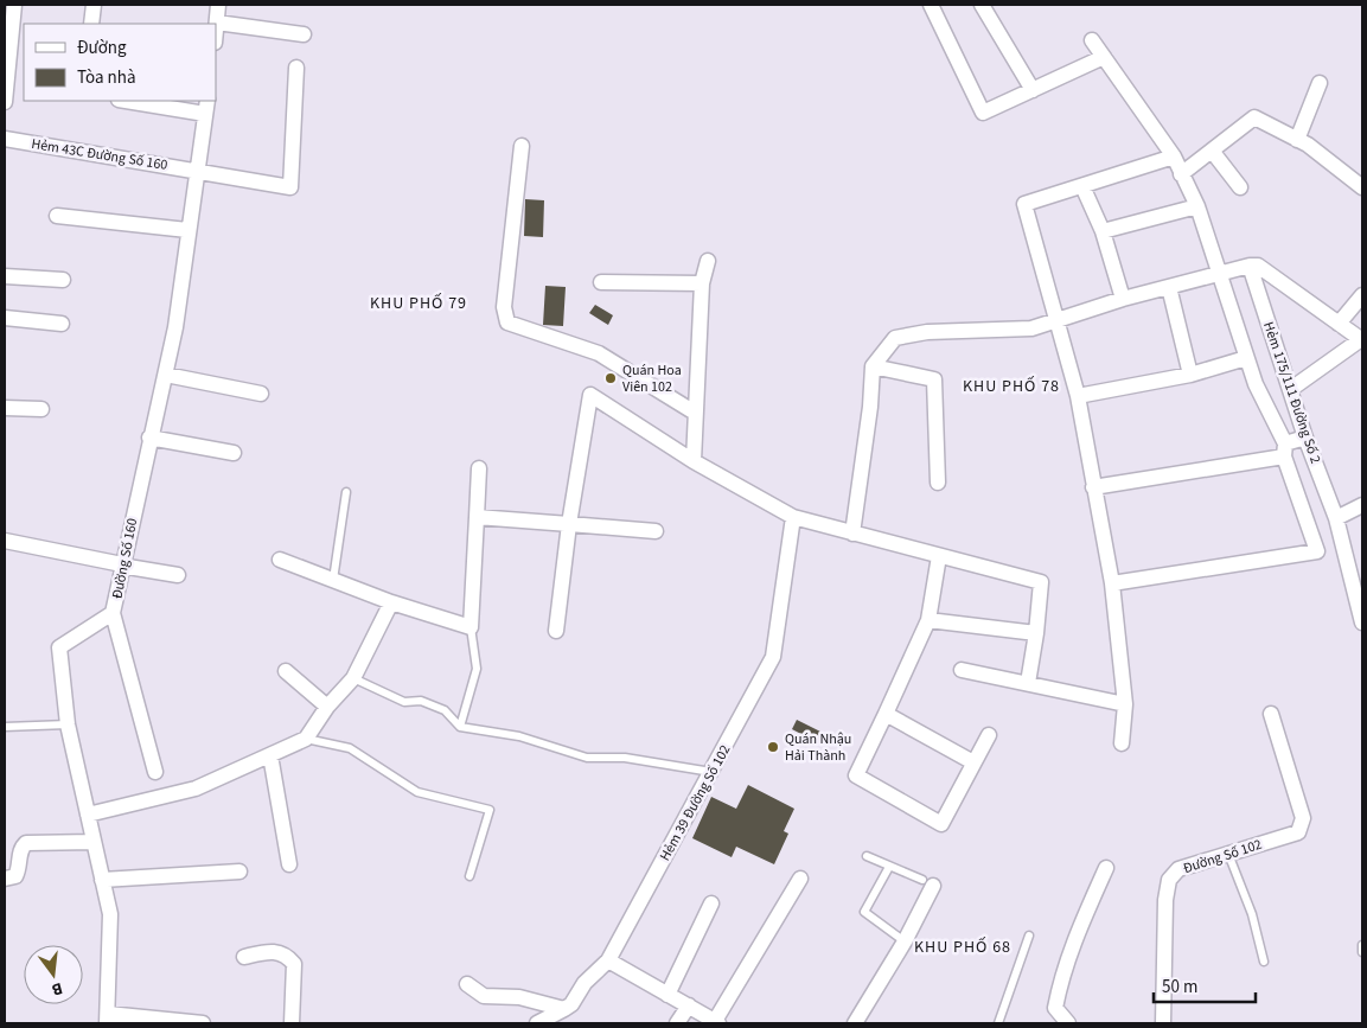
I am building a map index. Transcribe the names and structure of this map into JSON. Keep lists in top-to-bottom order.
{
  "streets": {
    "street": [
      "Hẻm 43C Đường Số 160",
      "Hẻm 175/111 Đường Số 2",
      "Đường Số 160",
      "Hẻm 39 Đường Số 102",
      "Đường Số 102"
    ]
  },
  "crossings": [
    ["Hẻm 43C Đường Số 160", "Đường Số 160"]
  ],
  "districts": ["KHU PHỐ 79", "KHU PHỐ 78", "KHU PHỐ 68"],
  "places": ["Quán Hoa Viên 102", "Quán Nhậu Hải Thành"],
  "legend": ["Đường", "Tòa nhà"],
  "scale_bar": "50 m",
  "north": "bottom"
}
